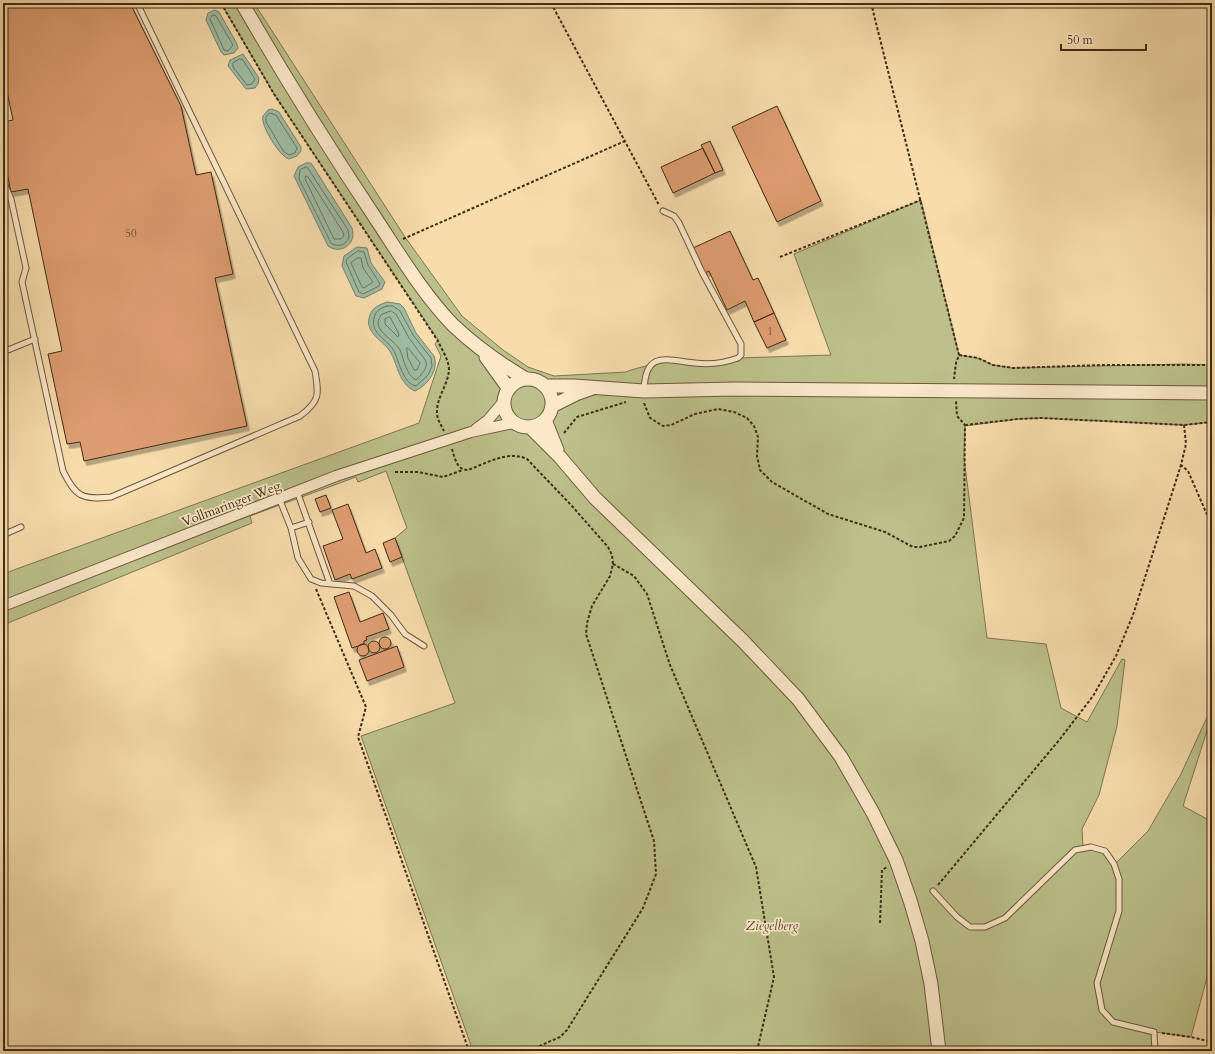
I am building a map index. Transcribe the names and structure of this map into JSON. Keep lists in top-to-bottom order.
{
  "streets": {
    "street": ["Vollmaringer Weg"]
  },
  "parks": ["Ziegelberg"],
  "house_numbers": ["50", "1"],
  "scale_bar": "50 m"
}
